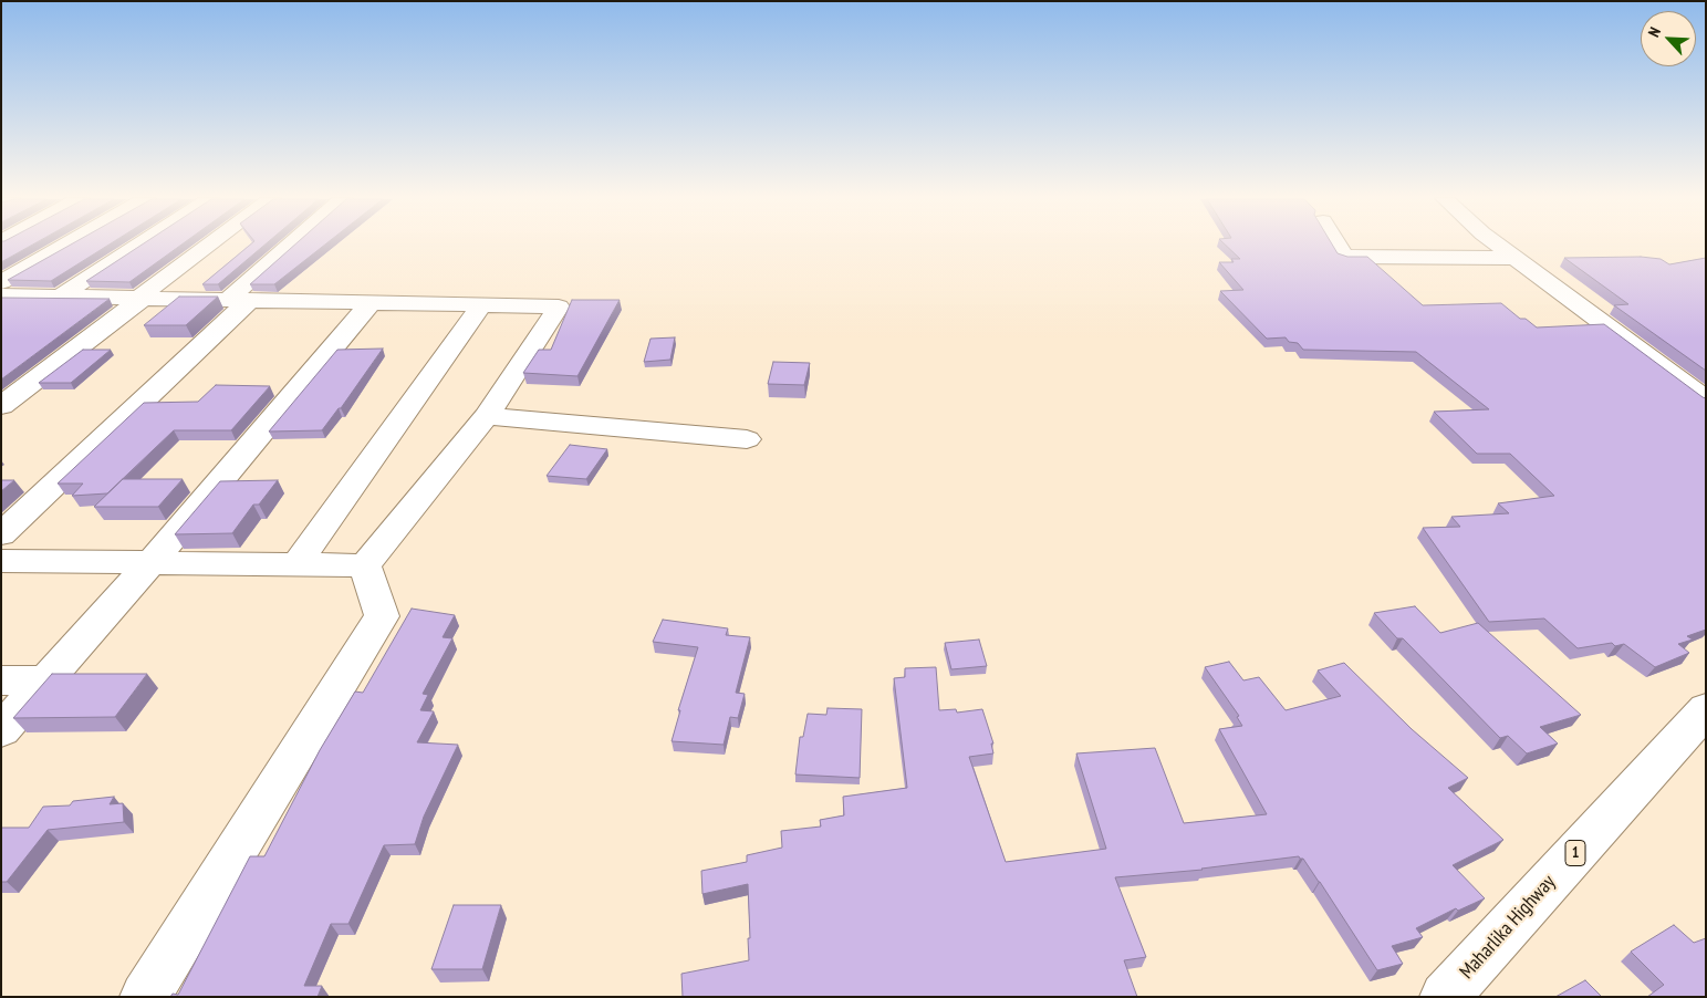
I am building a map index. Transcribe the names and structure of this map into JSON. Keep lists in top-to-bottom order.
{
  "streets": {
    "main road": ["1", "Maharlika Highway"]
  },
  "north": "top left"
}
